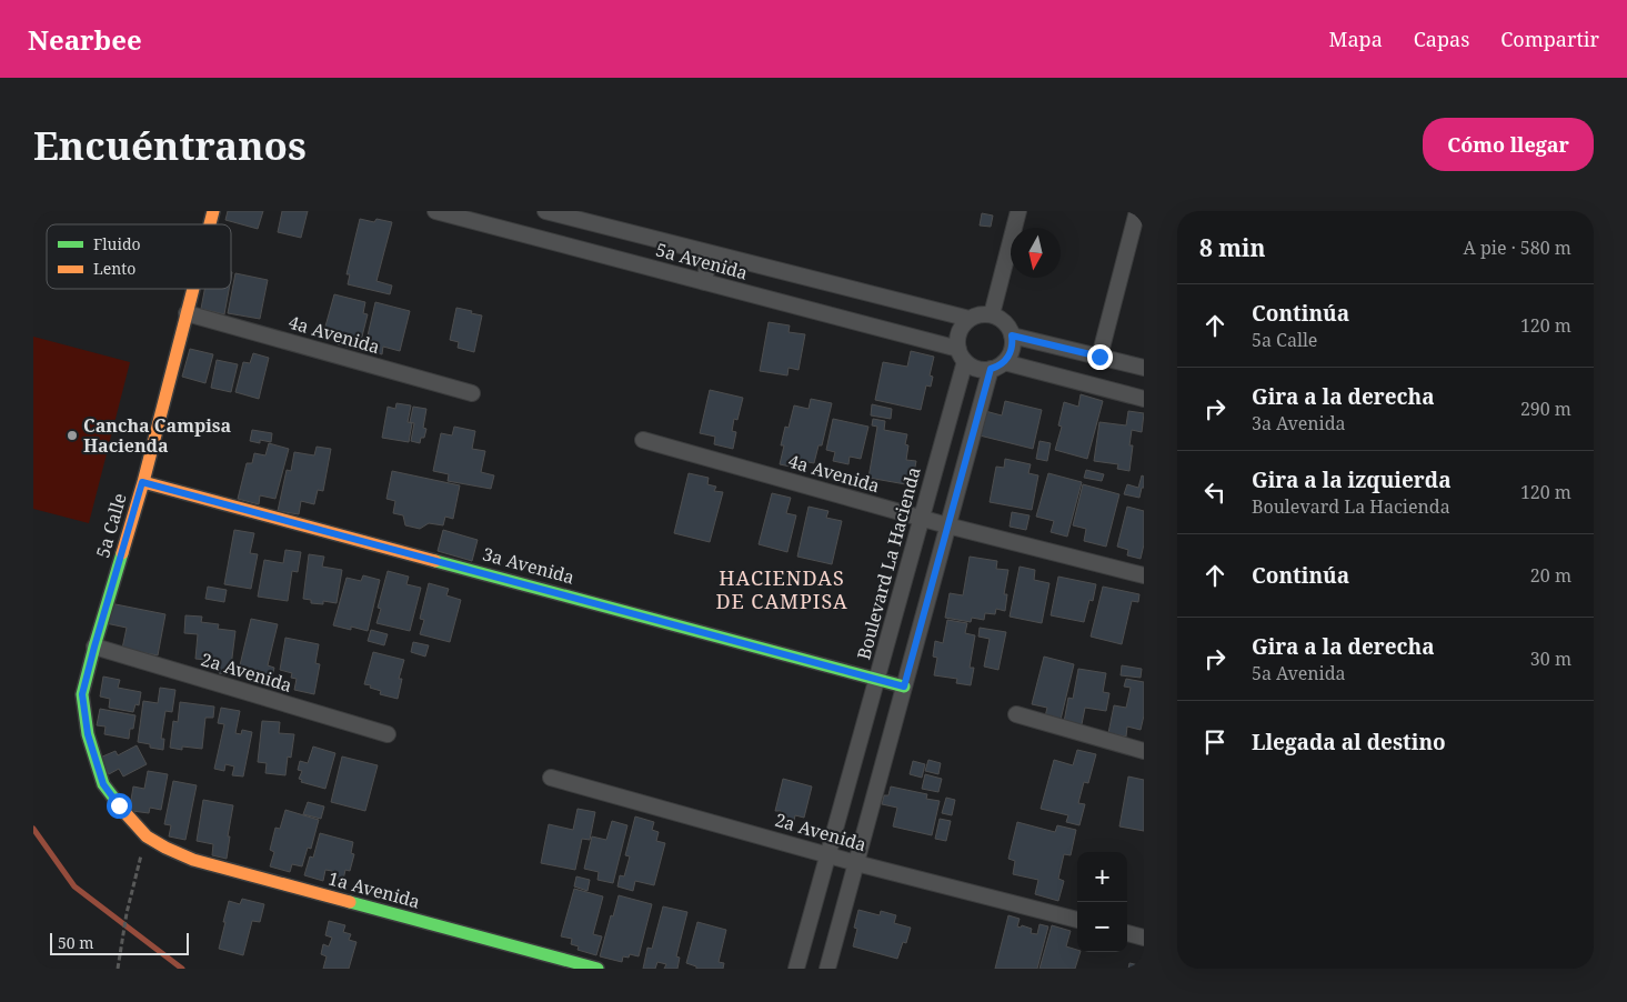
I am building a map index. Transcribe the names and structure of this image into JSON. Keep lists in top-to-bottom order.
{
  "streets": {
    "street": [
      "5a Avenida",
      "4a Avenida",
      "5a Calle",
      "Boulevard La Hacienda",
      "3a Avenida",
      "2a Avenida",
      "1a Avenida"
    ]
  },
  "crossings": [
    ["5a Avenida", "Boulevard La Hacienda"],
    ["4a Avenida", "5a Calle"],
    ["4a Avenida", "Boulevard La Hacienda"],
    ["5a Calle", "3a Avenida"],
    ["5a Calle", "2a Avenida"],
    ["5a Calle", "1a Avenida"],
    ["Boulevard La Hacienda", "3a Avenida"],
    ["Boulevard La Hacienda", "2a Avenida"]
  ],
  "districts": ["HACIENDAS DE CAMPISA"],
  "places": ["Cancha Campisa Hacienda"],
  "legend": ["Fluido", "Lento"],
  "scale_bar": "50 m",
  "north": "bottom",
  "page": {
    "header": "Nearbee",
    "nav": ["Mapa", "Capas", "Compartir"],
    "buttons": "Cómo llegar",
    "title": "Encuéntranos",
    "heading": ["8 min", "A pie · 580 m"],
    "list": [
      ["Continúa", "5a Calle", "120 m"],
      ["Gira a la derecha", "3a Avenida", "290 m"],
      ["Gira a la izquierda", "Boulevard La Hacienda", "120 m"],
      ["Continúa", "20 m"],
      ["Gira a la derecha", "5a Avenida", "30 m"],
      "Llegada al destino"
    ],
    "map_buttons": ["+", "−"],
    "scale": "50 m"
  }
}
